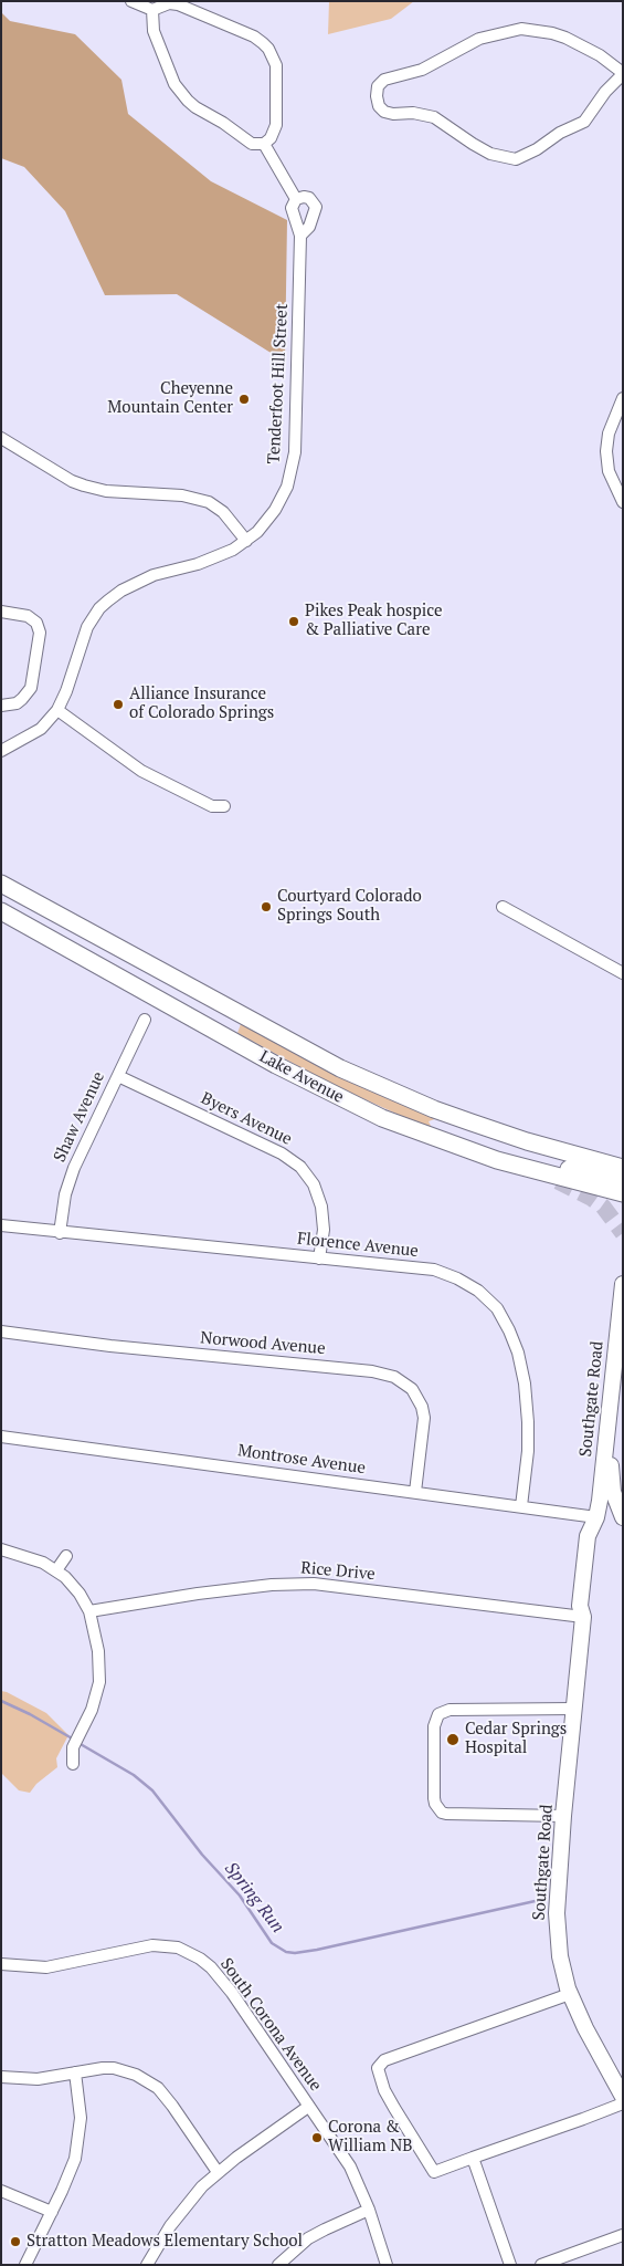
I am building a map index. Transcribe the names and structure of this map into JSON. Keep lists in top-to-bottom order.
{
  "streets": {
    "main road": ["Lake Avenue"],
    "street": [
      "Tenderfoot Hill Street",
      "Shaw Avenue",
      "Byers Avenue",
      "Florence Avenue",
      "Norwood Avenue",
      "Southgate Road",
      "Montrose Avenue",
      "Rice Drive",
      "South Corona Avenue"
    ]
  },
  "crossings": [
    ["Shaw Avenue", "Byers Avenue"],
    ["Shaw Avenue", "Florence Avenue"],
    ["Byers Avenue", "Florence Avenue"],
    ["Florence Avenue", "Montrose Avenue"],
    ["Norwood Avenue", "Montrose Avenue"],
    ["Southgate Road", "Montrose Avenue"],
    ["Southgate Road", "Rice Drive"]
  ],
  "water": ["Spring Run"],
  "places": [
    "Cheyenne Mountain Center",
    "Pikes Peak hospice & Palliative Care",
    "Alliance Insurance of Colorado Springs",
    "Courtyard Colorado Springs South",
    "Cedar Springs Hospital",
    "Corona & William NB",
    "Stratton Meadows Elementary School"
  ]
}
